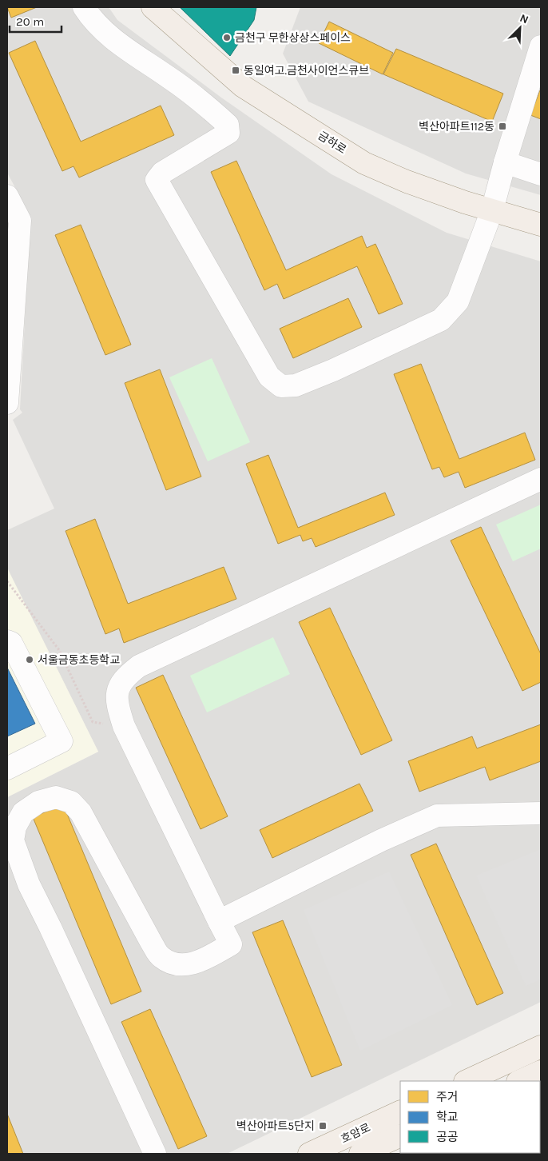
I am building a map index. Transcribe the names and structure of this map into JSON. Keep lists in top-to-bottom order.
{
  "streets": {
    "main road": ["금하로", "호암로"]
  },
  "places": {
    "other": ["금천구 무한상상스페이스", "서울금동초등학교"],
    "transit": ["동일여고.금천사이언스큐브", "벽산아파트112동", "벽산아파트5단지"]
  },
  "legend": ["주거", "학교", "공공"],
  "scale_bar": "20 m",
  "north": "top right"
}
